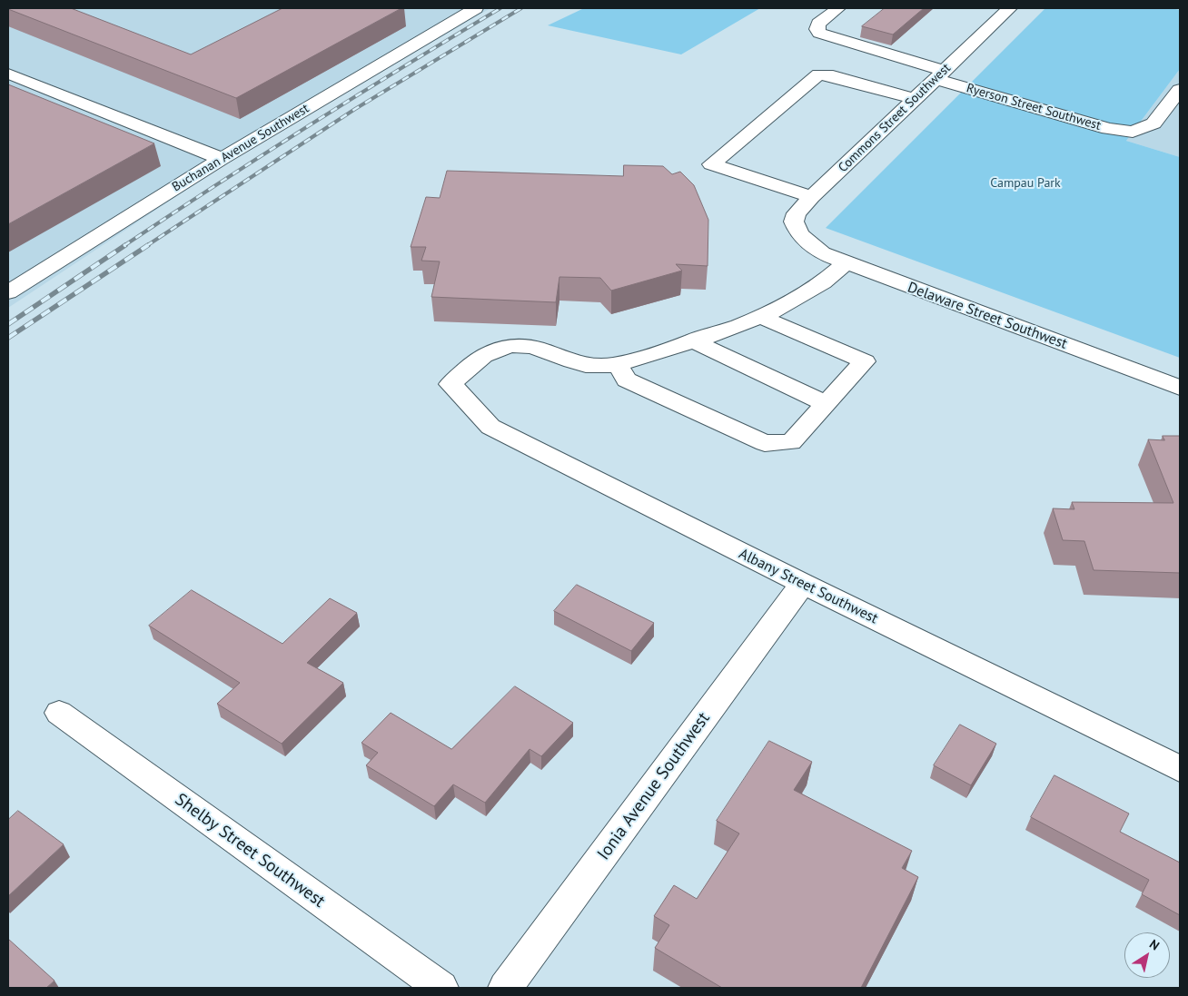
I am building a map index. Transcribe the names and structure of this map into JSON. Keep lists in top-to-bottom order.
{
  "streets": {
    "street": [
      "Ryerson Street Southwest",
      "Commons Street Southwest",
      "Buchanan Avenue Southwest",
      "Delaware Street Southwest",
      "Albany Street Southwest",
      "Ionia Avenue Southwest",
      "Shelby Street Southwest"
    ]
  },
  "crossings": [
    ["Ryerson Street Southwest", "Commons Street Southwest"],
    ["Commons Street Southwest", "Delaware Street Southwest"],
    ["Albany Street Southwest", "Ionia Avenue Southwest"]
  ],
  "parks": ["Campau Park"],
  "north": "top right"
}
